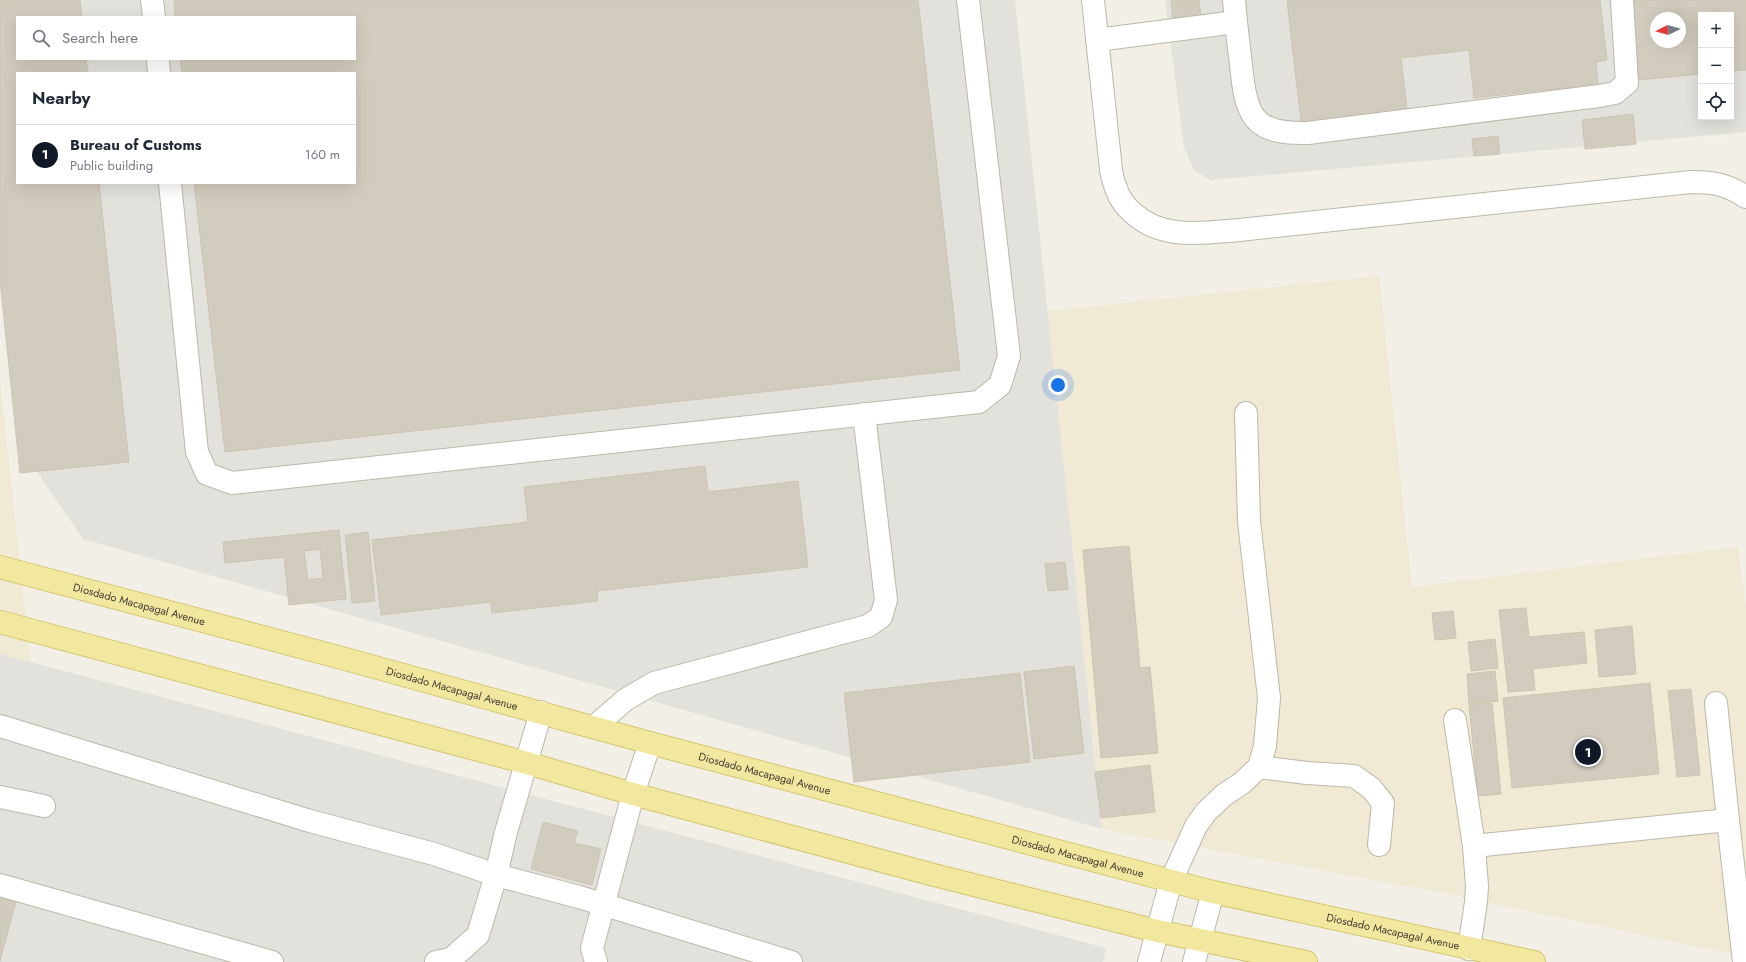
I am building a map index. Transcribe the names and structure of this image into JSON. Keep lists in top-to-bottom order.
{
  "streets": {
    "main road": ["Diosdado Macapagal Avenue"]
  },
  "north": "left",
  "page": {
    "map_buttons": ["+", "−"],
    "search": "Search here",
    "heading": "Nearby",
    "list": [
      {
        "mark": "1",
        "name": "Bureau of Customs",
        "note": "Public building",
        "value": "160 m"
      }
    ],
    "pins": "1"
  }
}
